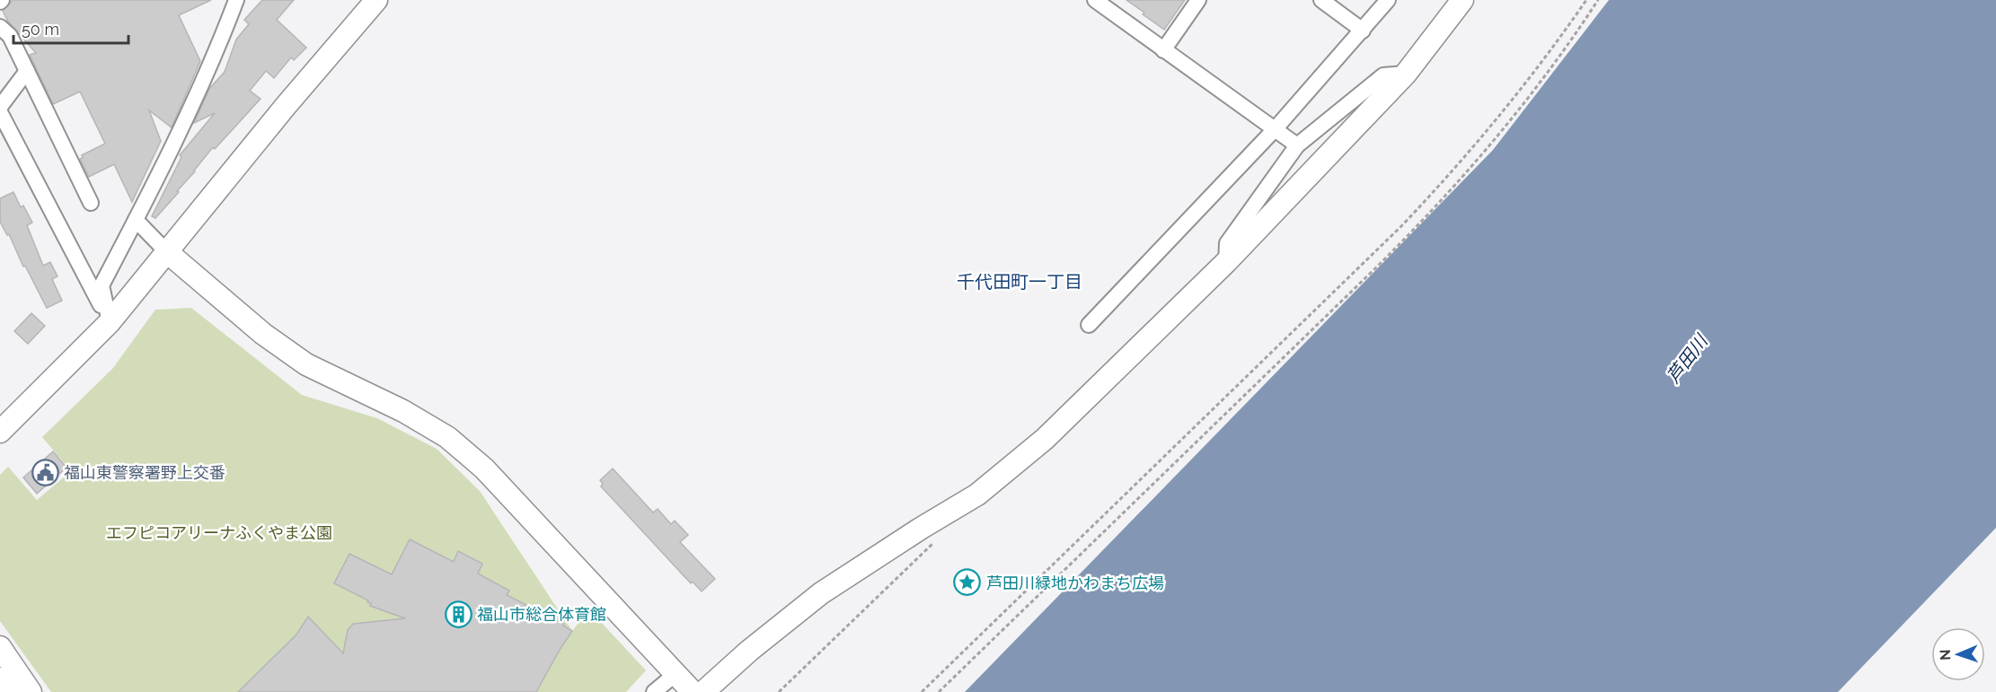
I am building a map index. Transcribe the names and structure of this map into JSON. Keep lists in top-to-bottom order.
{
  "districts": ["千代田町一丁目"],
  "water": ["芦田川"],
  "parks": ["エフピコアリーナふくやま公園"],
  "places": {
    "public building": ["福山東警察署野上交番"],
    "place": ["芦田川緑地かわまち広場"],
    "building": ["福山市総合体育館"]
  },
  "scale_bar": "50 m",
  "north": "left"
}
